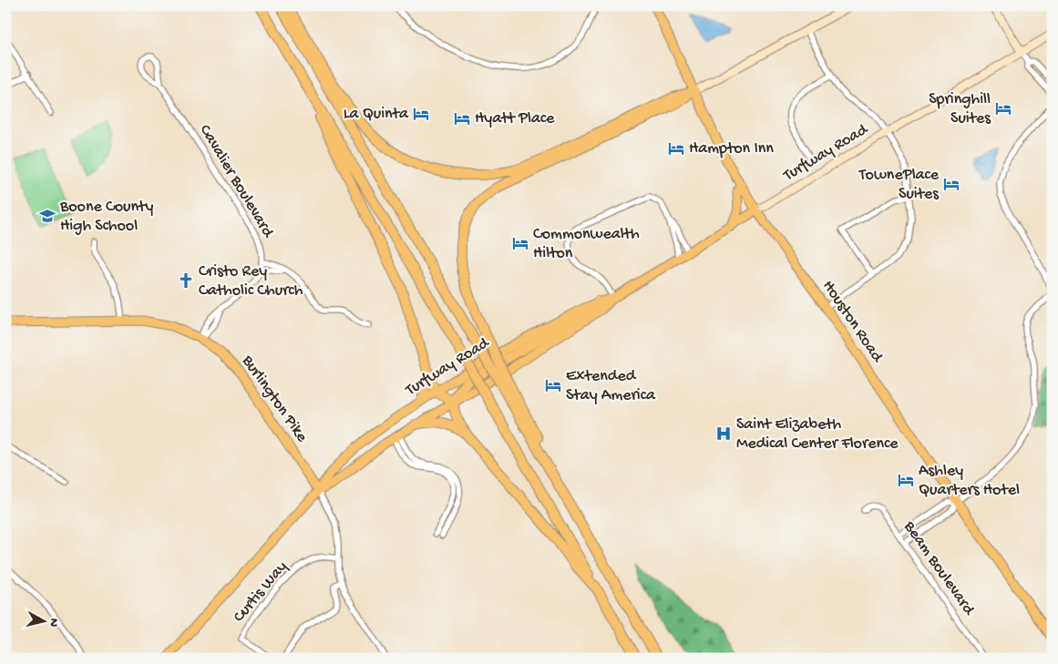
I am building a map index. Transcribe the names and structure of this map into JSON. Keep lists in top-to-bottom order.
{
  "streets": {
    "main road": ["Turfway Road", "Houston Road", "Burlington Pike"],
    "street": ["Cavalier Boulevard", "Beam Boulevard", "Curtis Way"]
  },
  "crossings": [
    ["Turfway Road", "Houston Road"],
    ["Turfway Road", "Burlington Pike"],
    ["Cavalier Boulevard", "Burlington Pike"]
  ],
  "places": {
    "hotel": [
      "Springhill Suites",
      "La Quinta",
      "Hyatt Place",
      "Hampton Inn",
      "TownePlace Suites",
      "Commonwealth Hilton",
      "Extended Stay America",
      "Ashley Quarters Hotel"
    ],
    "school or university": ["Boone County High School"],
    "church": ["Cristo Rey Catholic Church"],
    "hospital": ["Saint Elizabeth Medical Center Florence"]
  },
  "north": "right"
}
